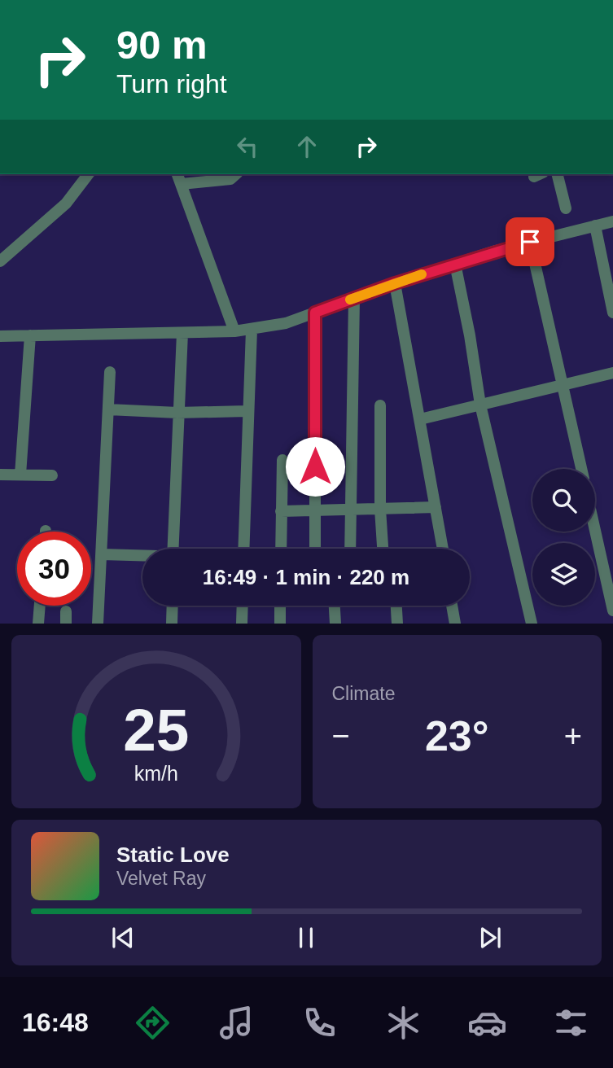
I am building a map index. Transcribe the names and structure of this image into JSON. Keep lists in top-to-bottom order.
{
  "page": {
    "turn": ["90 m", "Turn right"],
    "limit": "30",
    "trip": "16:49 · 1 min · 220 m",
    "tile": "Climate",
    "heat": ["−", "23°", "+"],
    "song": ["Static Love", "Velvet Ray"],
    "tabs": "16:48",
    "gauge": ["25", "km/h"]
  }
}
